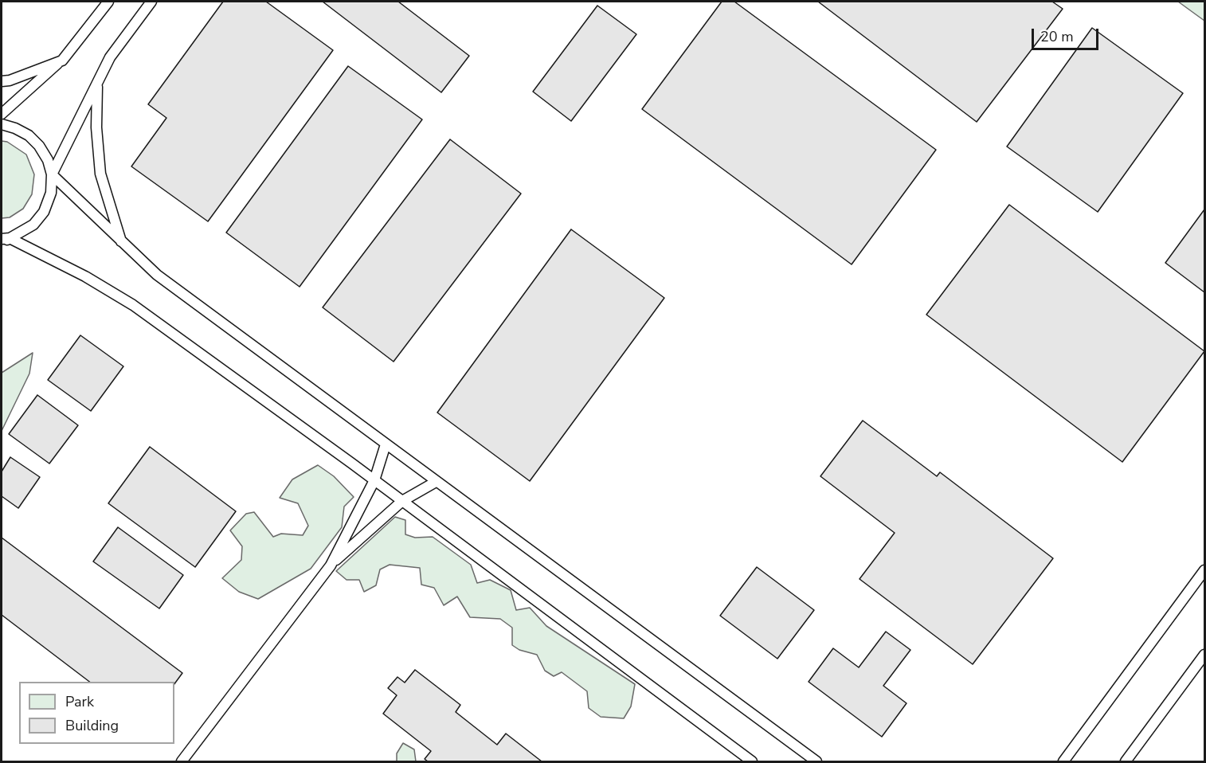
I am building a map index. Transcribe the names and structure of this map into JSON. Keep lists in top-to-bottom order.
{
  "legend": ["Park", "Building"],
  "scale_bar": "20 m"
}
